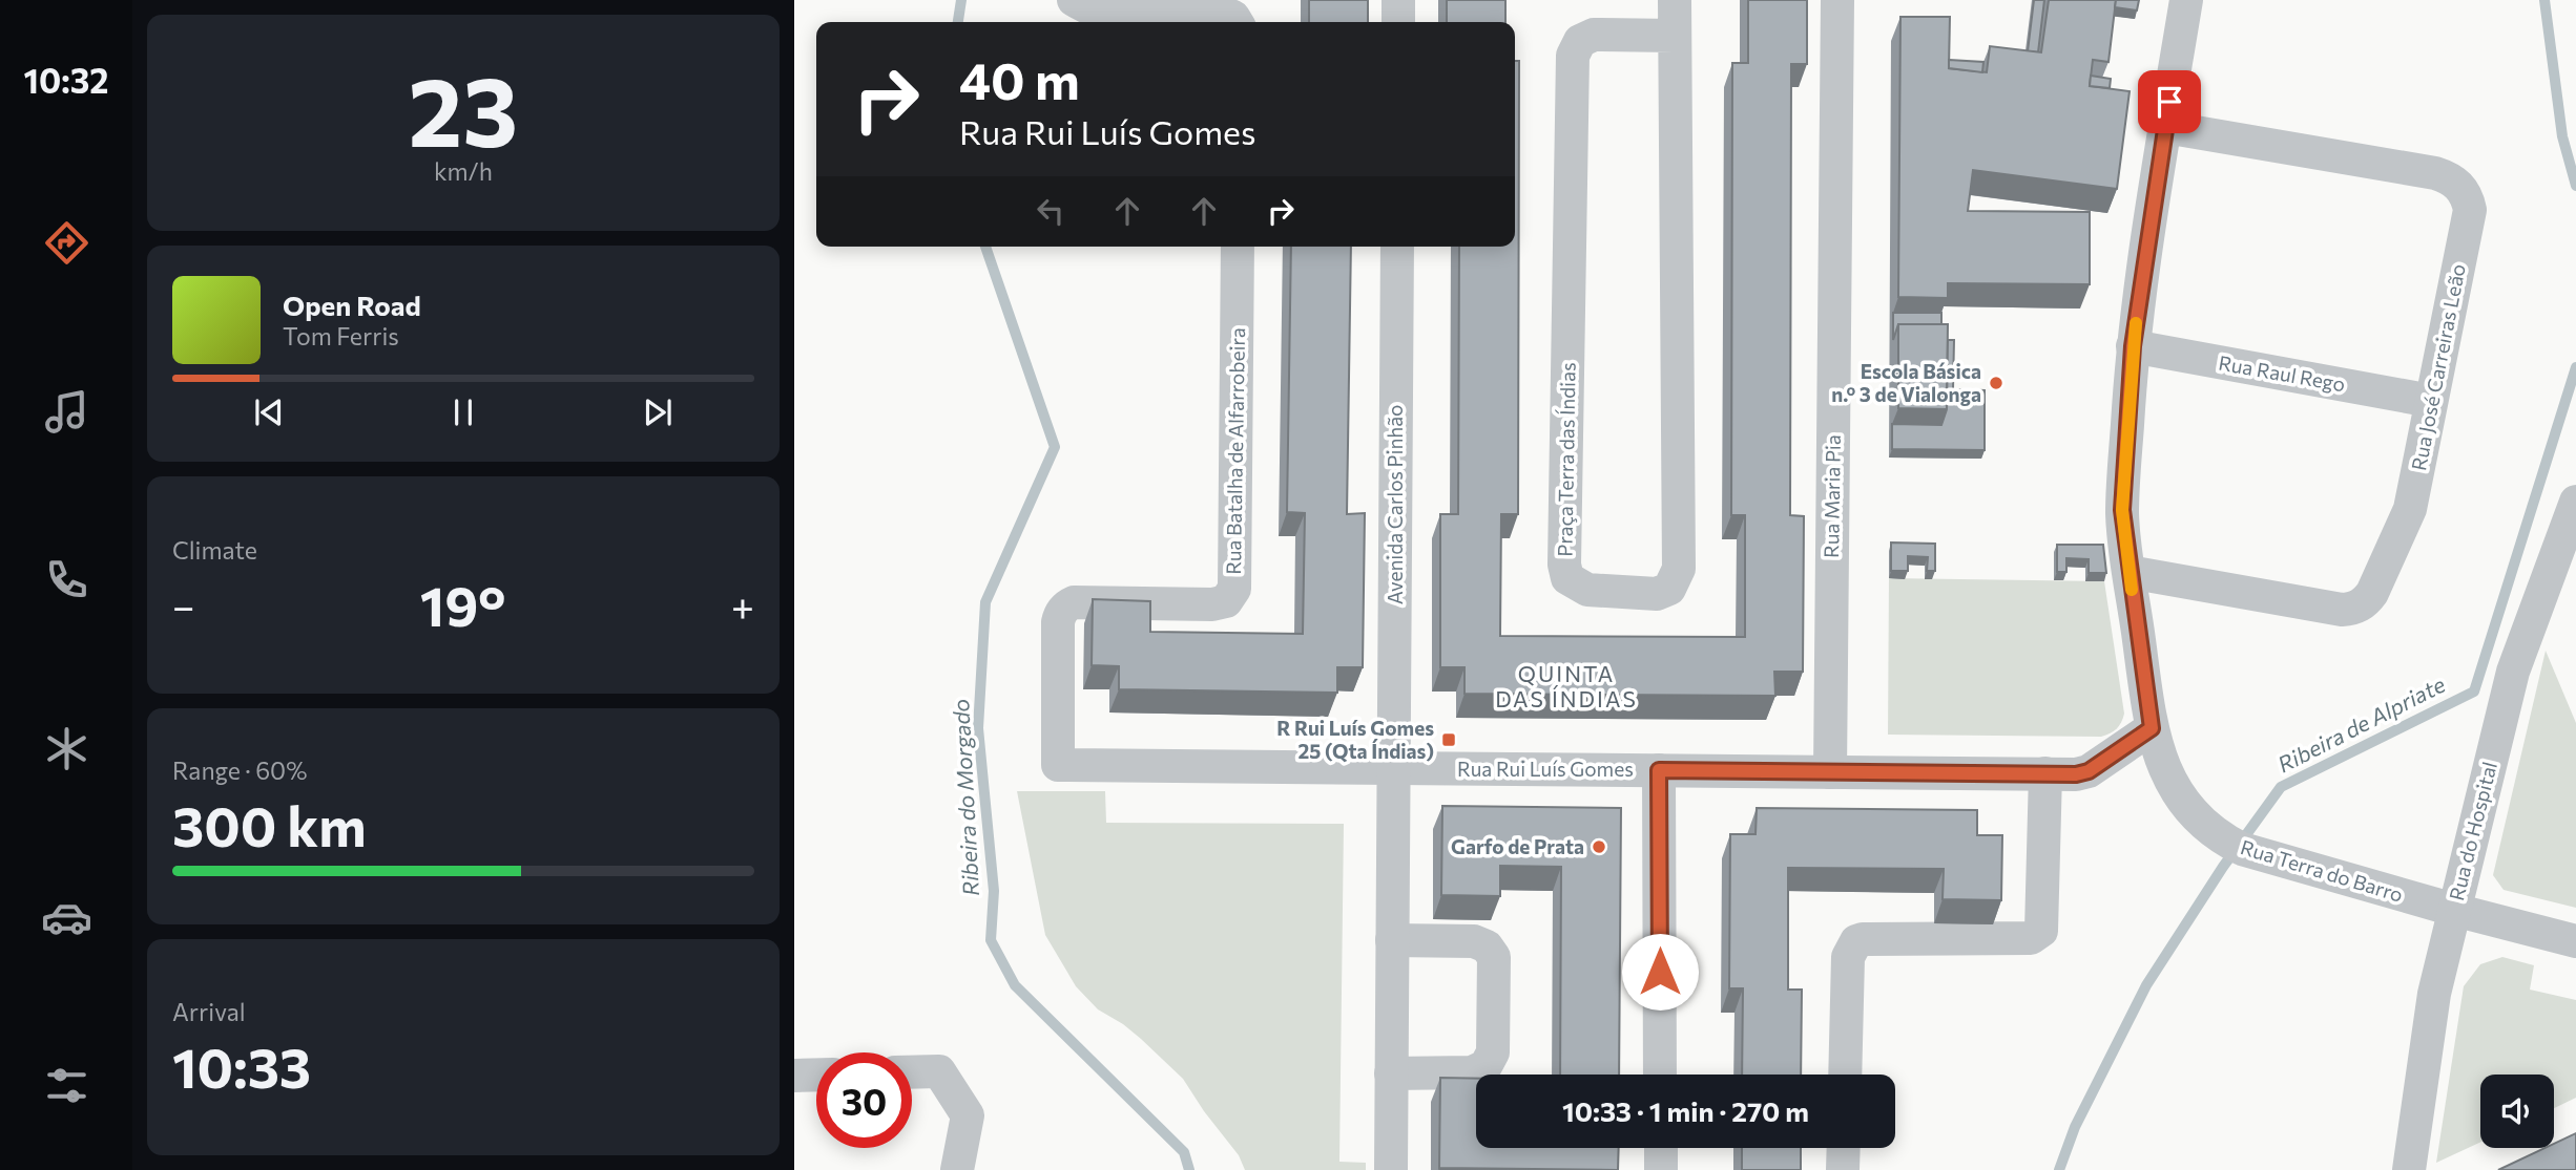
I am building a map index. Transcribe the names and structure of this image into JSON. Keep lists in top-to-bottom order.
{
  "streets": {
    "street": [
      "Rua José Carreiras Leão",
      "Rua Raul Rego",
      "Rua Batalha de Alfarrobeira",
      "Praça Terra das Índias",
      "Rua Maria Pia",
      "Avenida Carlos Pinhão",
      "Rua Rui Luís Gomes",
      "Rua do Hospital",
      "Rua Terra do Barro"
    ]
  },
  "crossings": [
    ["Rua José Carreiras Leão", "Rua Raul Rego"],
    ["Rua José Carreiras Leão", "Rua Terra do Barro"],
    ["Rua Raul Rego", "Rua Terra do Barro"],
    ["Rua Batalha de Alfarrobeira", "Rua Rui Luís Gomes"],
    ["Rua Maria Pia", "Rua Rui Luís Gomes"],
    ["Avenida Carlos Pinhão", "Rua Rui Luís Gomes"],
    ["Rua Rui Luís Gomes", "Rua Terra do Barro"],
    ["Rua do Hospital", "Rua Terra do Barro"]
  ],
  "districts": ["QUINTA DAS ÍNDIAS"],
  "water": ["Ribeira de Alpriate", "Ribeira do Morgado"],
  "places": {
    "other": ["Escola Básica n.º 3 de Vialonga", "Garfo de Prata"],
    "transit": ["R Rui Luís Gomes 25 (Qta Índias)"]
  },
  "page": {
    "tabs": "10:32",
    "tile": [
      ["23", "km/h"],
      "Climate",
      ["Range · 60%", "300 km"],
      ["Arrival", "10:33"]
    ],
    "turn": ["40 m", "Rua Rui Luís Gomes"],
    "song": ["Open Road", "Tom Ferris"],
    "heat": ["−", "19°", "+"],
    "limit": "30",
    "trip": "10:33 · 1 min · 270 m"
  }
}
